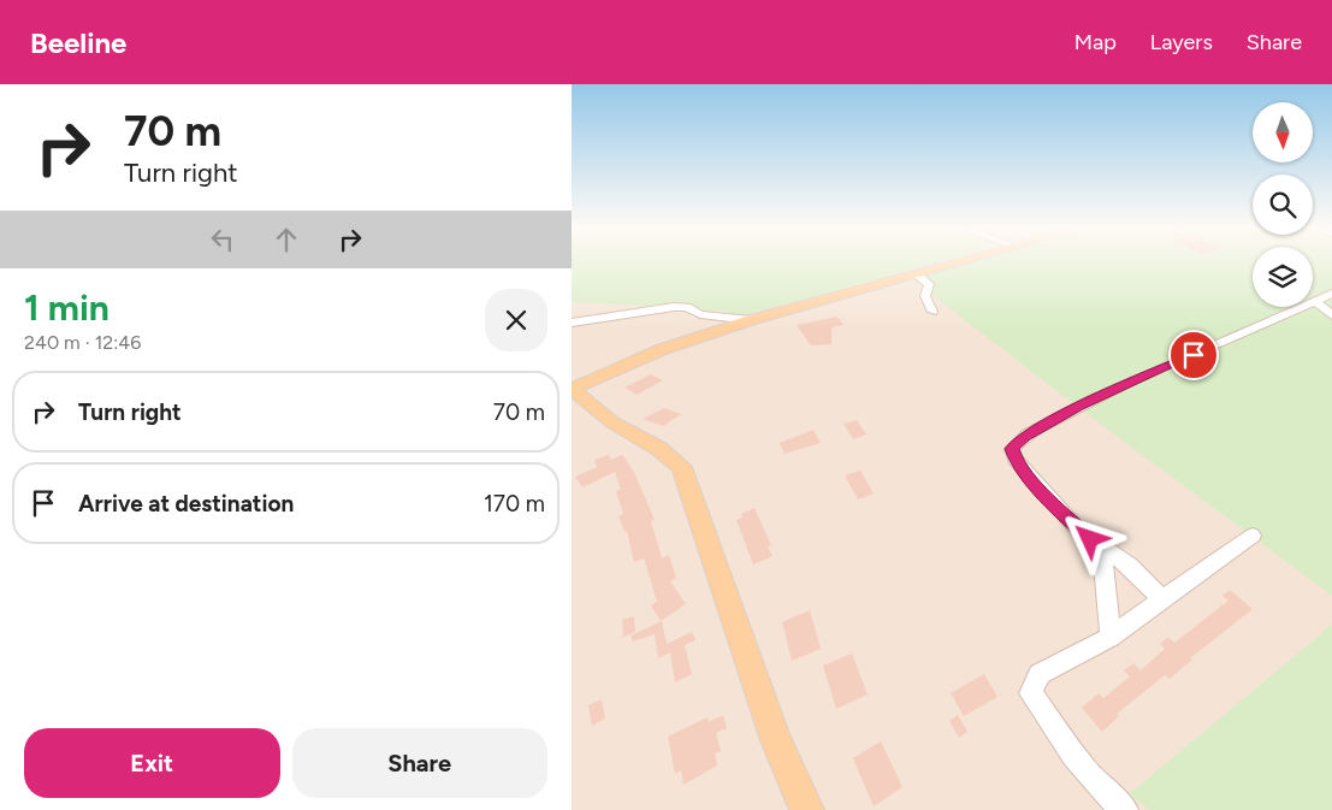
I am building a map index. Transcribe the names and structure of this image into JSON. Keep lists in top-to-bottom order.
{
  "north": "bottom",
  "page": {
    "header": "Beeline",
    "nav": ["Map", "Layers", "Share"],
    "turn": ["70 m", "Turn right"],
    "heading": ["1 min", "240 m · 12:46"],
    "list": [
      {
        "name": "Turn right",
        "value": "70 m"
      },
      {
        "name": "Arrive at destination",
        "value": "170 m"
      }
    ],
    "buttons": ["Exit", "Share"]
  }
}
